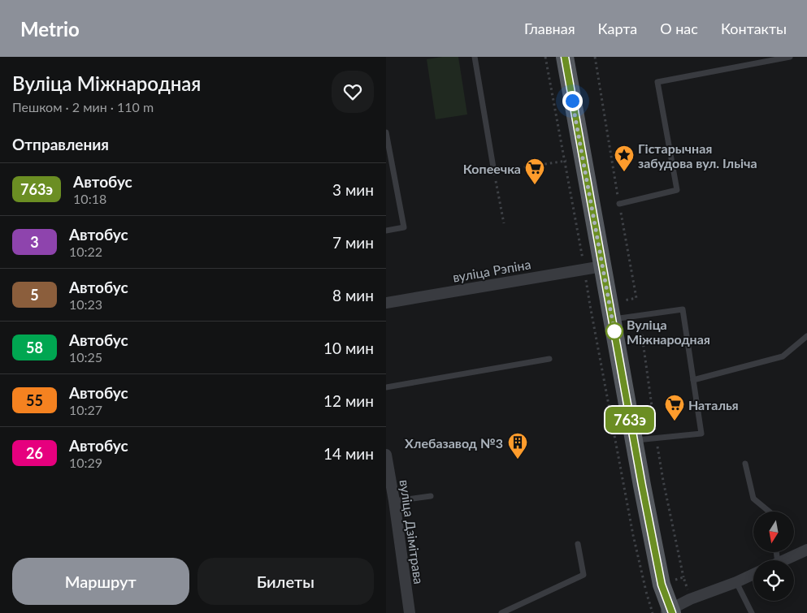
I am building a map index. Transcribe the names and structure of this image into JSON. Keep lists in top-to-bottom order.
{
  "streets": {
    "street": ["вуліца Рэпіна", "вуліца Дзімітрава"]
  },
  "places": {
    "place": ["Гістарычная забудова вул. Ільіча"],
    "supermarket": ["Копеечка", "Наталья"],
    "other": ["Вуліца Міжнародная"],
    "building": ["Хлебазавод №3"]
  },
  "lines": ["bus line 763э"],
  "north": "bottom",
  "page": {
    "header": "Metrio",
    "nav": [
      "Главная",
      "Карта",
      "О нас",
      "Контакты"
    ],
    "heading": [
      ["Вуліца Міжнародная", "Пешком · 2 мин · 110 m"],
      "Отправления"
    ],
    "on_map": "763э",
    "list": [
      {
        "mark": "763э",
        "name": "Автобус",
        "note": "10:18",
        "value": "3 мин"
      },
      {
        "mark": "3",
        "name": "Автобус",
        "note": "10:22",
        "value": "7 мин"
      },
      {
        "mark": "5",
        "name": "Автобус",
        "note": "10:23",
        "value": "8 мин"
      },
      {
        "mark": "58",
        "name": "Автобус",
        "note": "10:25",
        "value": "10 мин"
      },
      {
        "mark": "55",
        "name": "Автобус",
        "note": "10:27",
        "value": "12 мин"
      },
      {
        "mark": "26",
        "name": "Автобус",
        "note": "10:29",
        "value": "14 мин"
      }
    ],
    "buttons": ["Маршрут", "Билеты"]
  }
}
